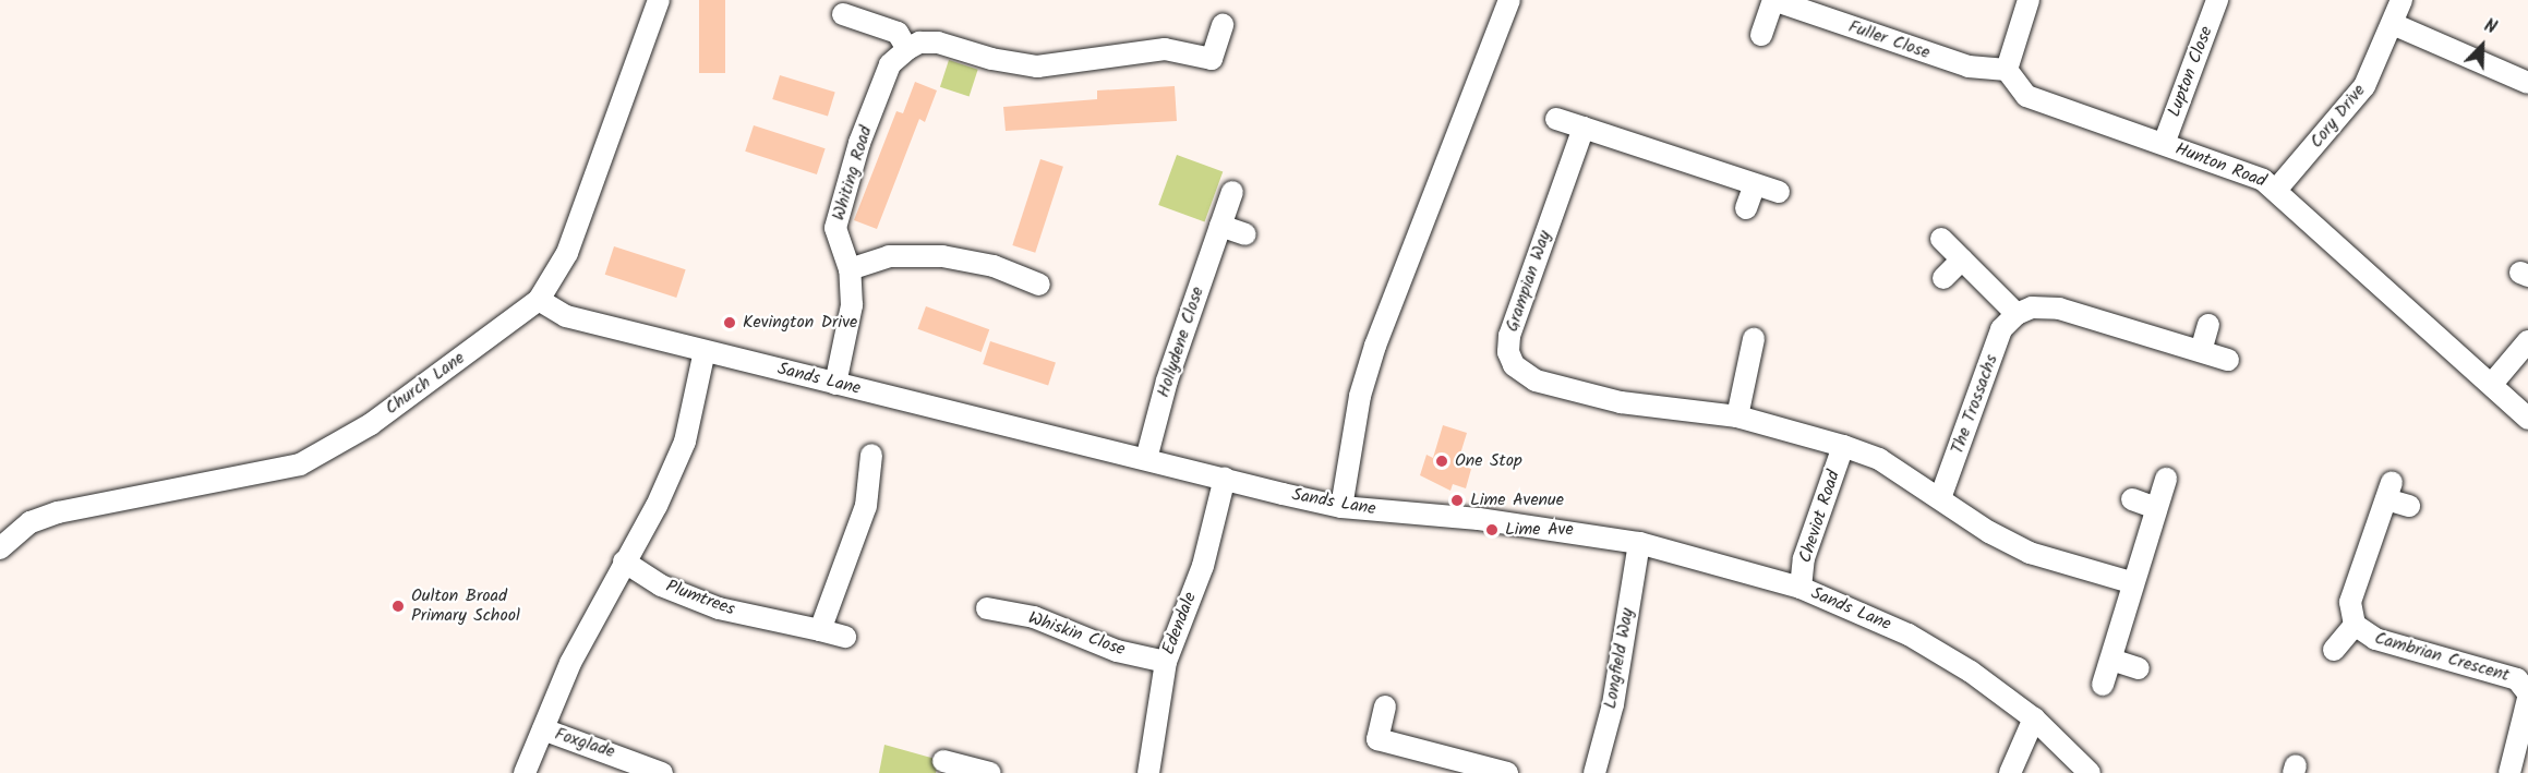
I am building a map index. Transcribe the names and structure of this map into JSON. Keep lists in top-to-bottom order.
{
  "streets": {
    "street": [
      "Fuller Close",
      "Lupton Close",
      "Cory Drive",
      "Hunton Road",
      "Whiting Road",
      "Grampian Way",
      "Hollydene Close",
      "Sands Lane",
      "Church Lane",
      "The Trossachs",
      "Cheviot Road",
      "Plumtrees",
      "Edendale",
      "Whiskin Close",
      "Cambrian Crescent",
      "Longfield Way",
      "Foxglade"
    ]
  },
  "crossings": [
    ["Fuller Close", "Hunton Road"],
    ["Lupton Close", "Hunton Road"],
    ["Cory Drive", "Hunton Road"],
    ["Whiting Road", "Sands Lane"],
    ["Grampian Way", "The Trossachs"],
    ["Grampian Way", "Cheviot Road"],
    ["Hollydene Close", "Sands Lane"],
    ["Sands Lane", "Church Lane"],
    ["Sands Lane", "Cheviot Road"],
    ["Sands Lane", "Edendale"],
    ["Sands Lane", "Longfield Way"],
    ["Edendale", "Whiskin Close"]
  ],
  "places": [
    "Kevington Drive",
    "One Stop",
    "Lime Avenue",
    "Lime Ave",
    "Oulton Broad Primary School"
  ],
  "north": "top right"
}
